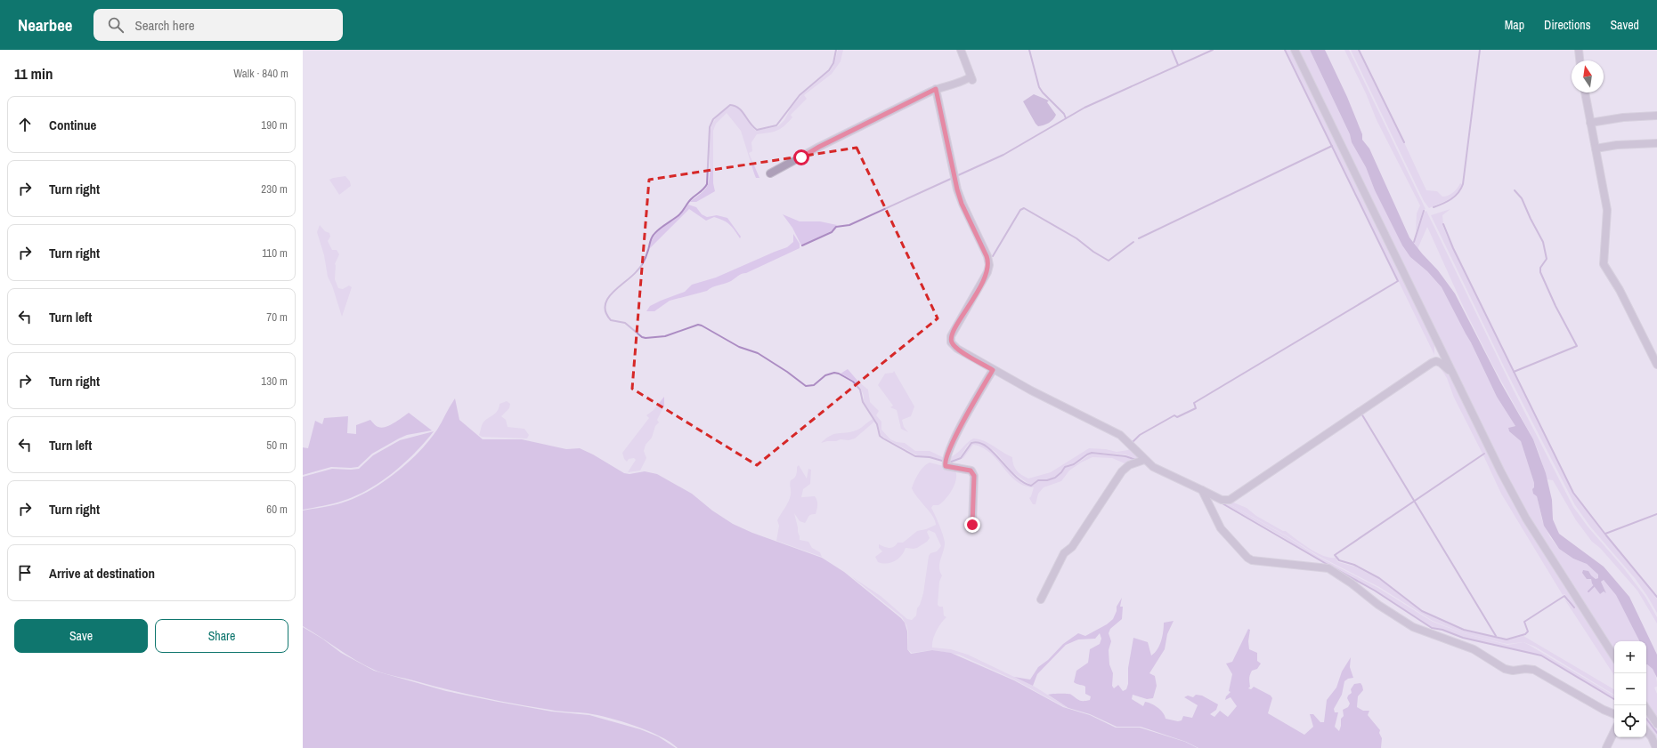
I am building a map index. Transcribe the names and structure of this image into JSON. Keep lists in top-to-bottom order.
{
  "north": "top",
  "page": {
    "header": "Nearbee",
    "search": "Search here",
    "nav": ["Map", "Directions", "Saved"],
    "heading": ["11 min", "Walk · 840 m"],
    "list": [
      ["Continue", "190 m"],
      ["Turn right", "230 m"],
      ["Turn right", "110 m"],
      ["Turn left", "70 m"],
      ["Turn right", "130 m"],
      ["Turn left", "50 m"],
      ["Turn right", "60 m"],
      "Arrive at destination"
    ],
    "buttons": ["Save", "Share"],
    "map_buttons": ["+", "−"]
  }
}
